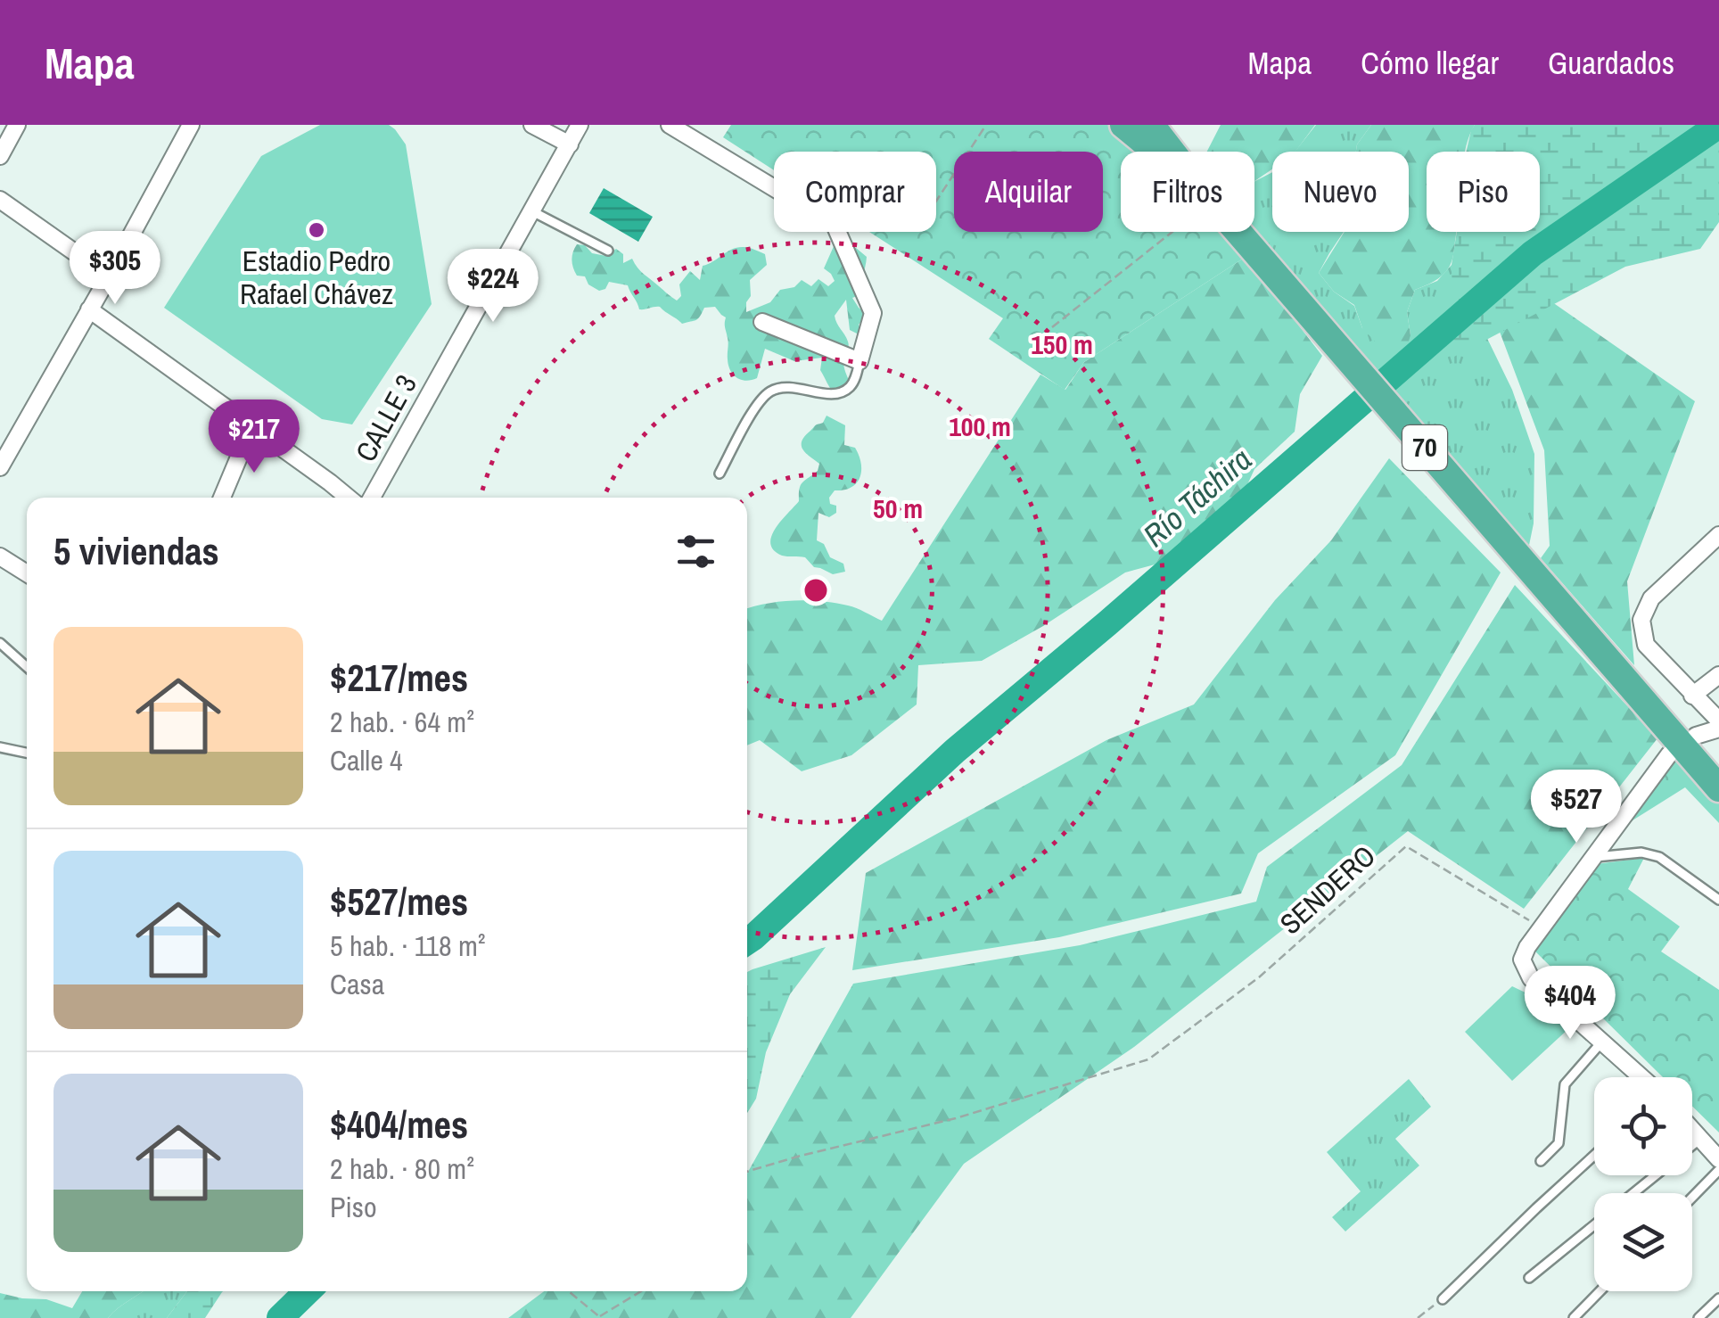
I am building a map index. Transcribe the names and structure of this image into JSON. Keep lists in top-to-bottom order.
{
  "streets": {
    "highway": ["70"],
    "street": ["CALLE 3"],
    "path": ["SENDERO"]
  },
  "water": ["Río Táchira"],
  "places": ["Estadio Pedro Rafael Chávez"],
  "page": {
    "header": "Mapa",
    "nav": ["Mapa", "Cómo llegar", "Guardados"],
    "chip": [
      "Comprar",
      "Alquilar",
      "Filtros",
      "Nuevo",
      "Piso"
    ],
    "price": [
      "$305",
      "$224",
      "$217",
      "$527",
      "$404"
    ],
    "heading": "5 viviendas",
    "list": [
      {
        "name": "$217/mes",
        "note": "2 hab. · 64 m² · Calle 4"
      },
      {
        "name": "$527/mes",
        "note": "5 hab. · 118 m² · Casa"
      },
      {
        "name": "$404/mes",
        "note": "2 hab. · 80 m² · Piso"
      }
    ]
  },
  "rings": ["150 m", "100 m", "50 m"]
}
